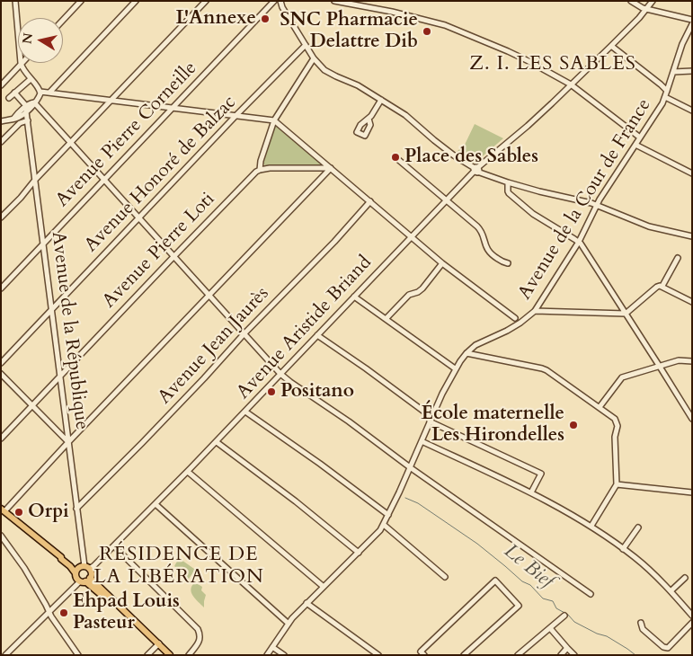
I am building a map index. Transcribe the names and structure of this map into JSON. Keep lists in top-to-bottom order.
{
  "streets": {
    "street": [
      "Avenue Pierre Corneille",
      "Avenue Honoré de Balzac",
      "Avenue de la Cour de France",
      "Avenue Pierre Loti",
      "Avenue Aristide Briand",
      "Avenue de la République",
      "Avenue Jean Jaurès"
    ]
  },
  "crossings": [
    ["Avenue Pierre Corneille", "Avenue de la République"],
    ["Avenue Honoré de Balzac", "Avenue de la République"],
    ["Avenue Pierre Loti", "Avenue de la République"],
    ["Avenue Aristide Briand", "Avenue de la République"],
    ["Avenue de la République", "Avenue Jean Jaurès"]
  ],
  "districts": ["Z. I. LES SABLES", "RÉSIDENCE DE LA LIBÉRATION"],
  "water": ["Le Bief"],
  "places": [
    "L'Annexe",
    "SNC Pharmacie Delattre Dib",
    "Place des Sables",
    "Positano",
    "École maternelle Les Hirondelles",
    "Orpi",
    "Ehpad Louis Pasteur"
  ],
  "north": "left"
}
